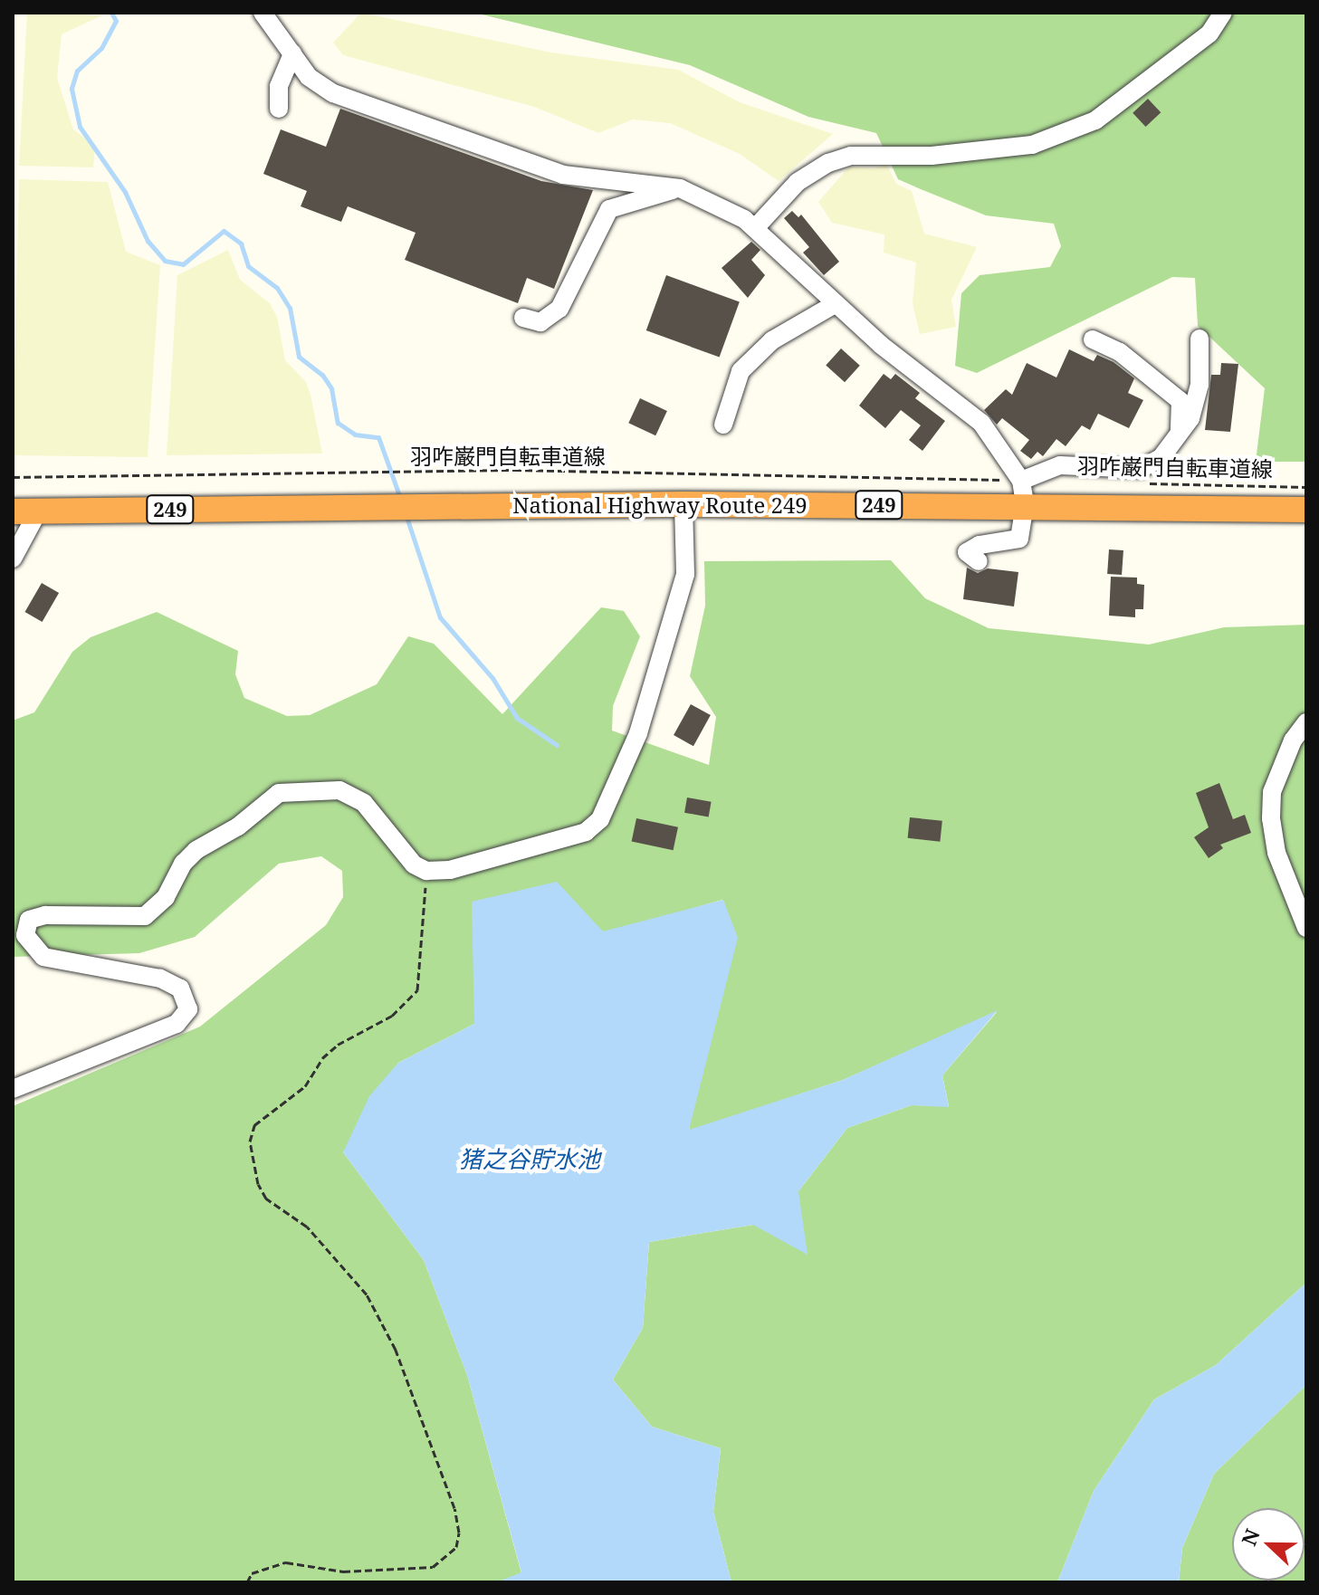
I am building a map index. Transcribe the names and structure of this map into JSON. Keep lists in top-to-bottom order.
{
  "streets": {
    "highway": ["National Highway Route 249", "249"],
    "path": ["羽咋巌門自転車道線"]
  },
  "crossings": [
    ["羽咋巌門自転車道線", "National Highway Route 249"]
  ],
  "water": ["猪之谷貯水池"],
  "north": "left"
}
